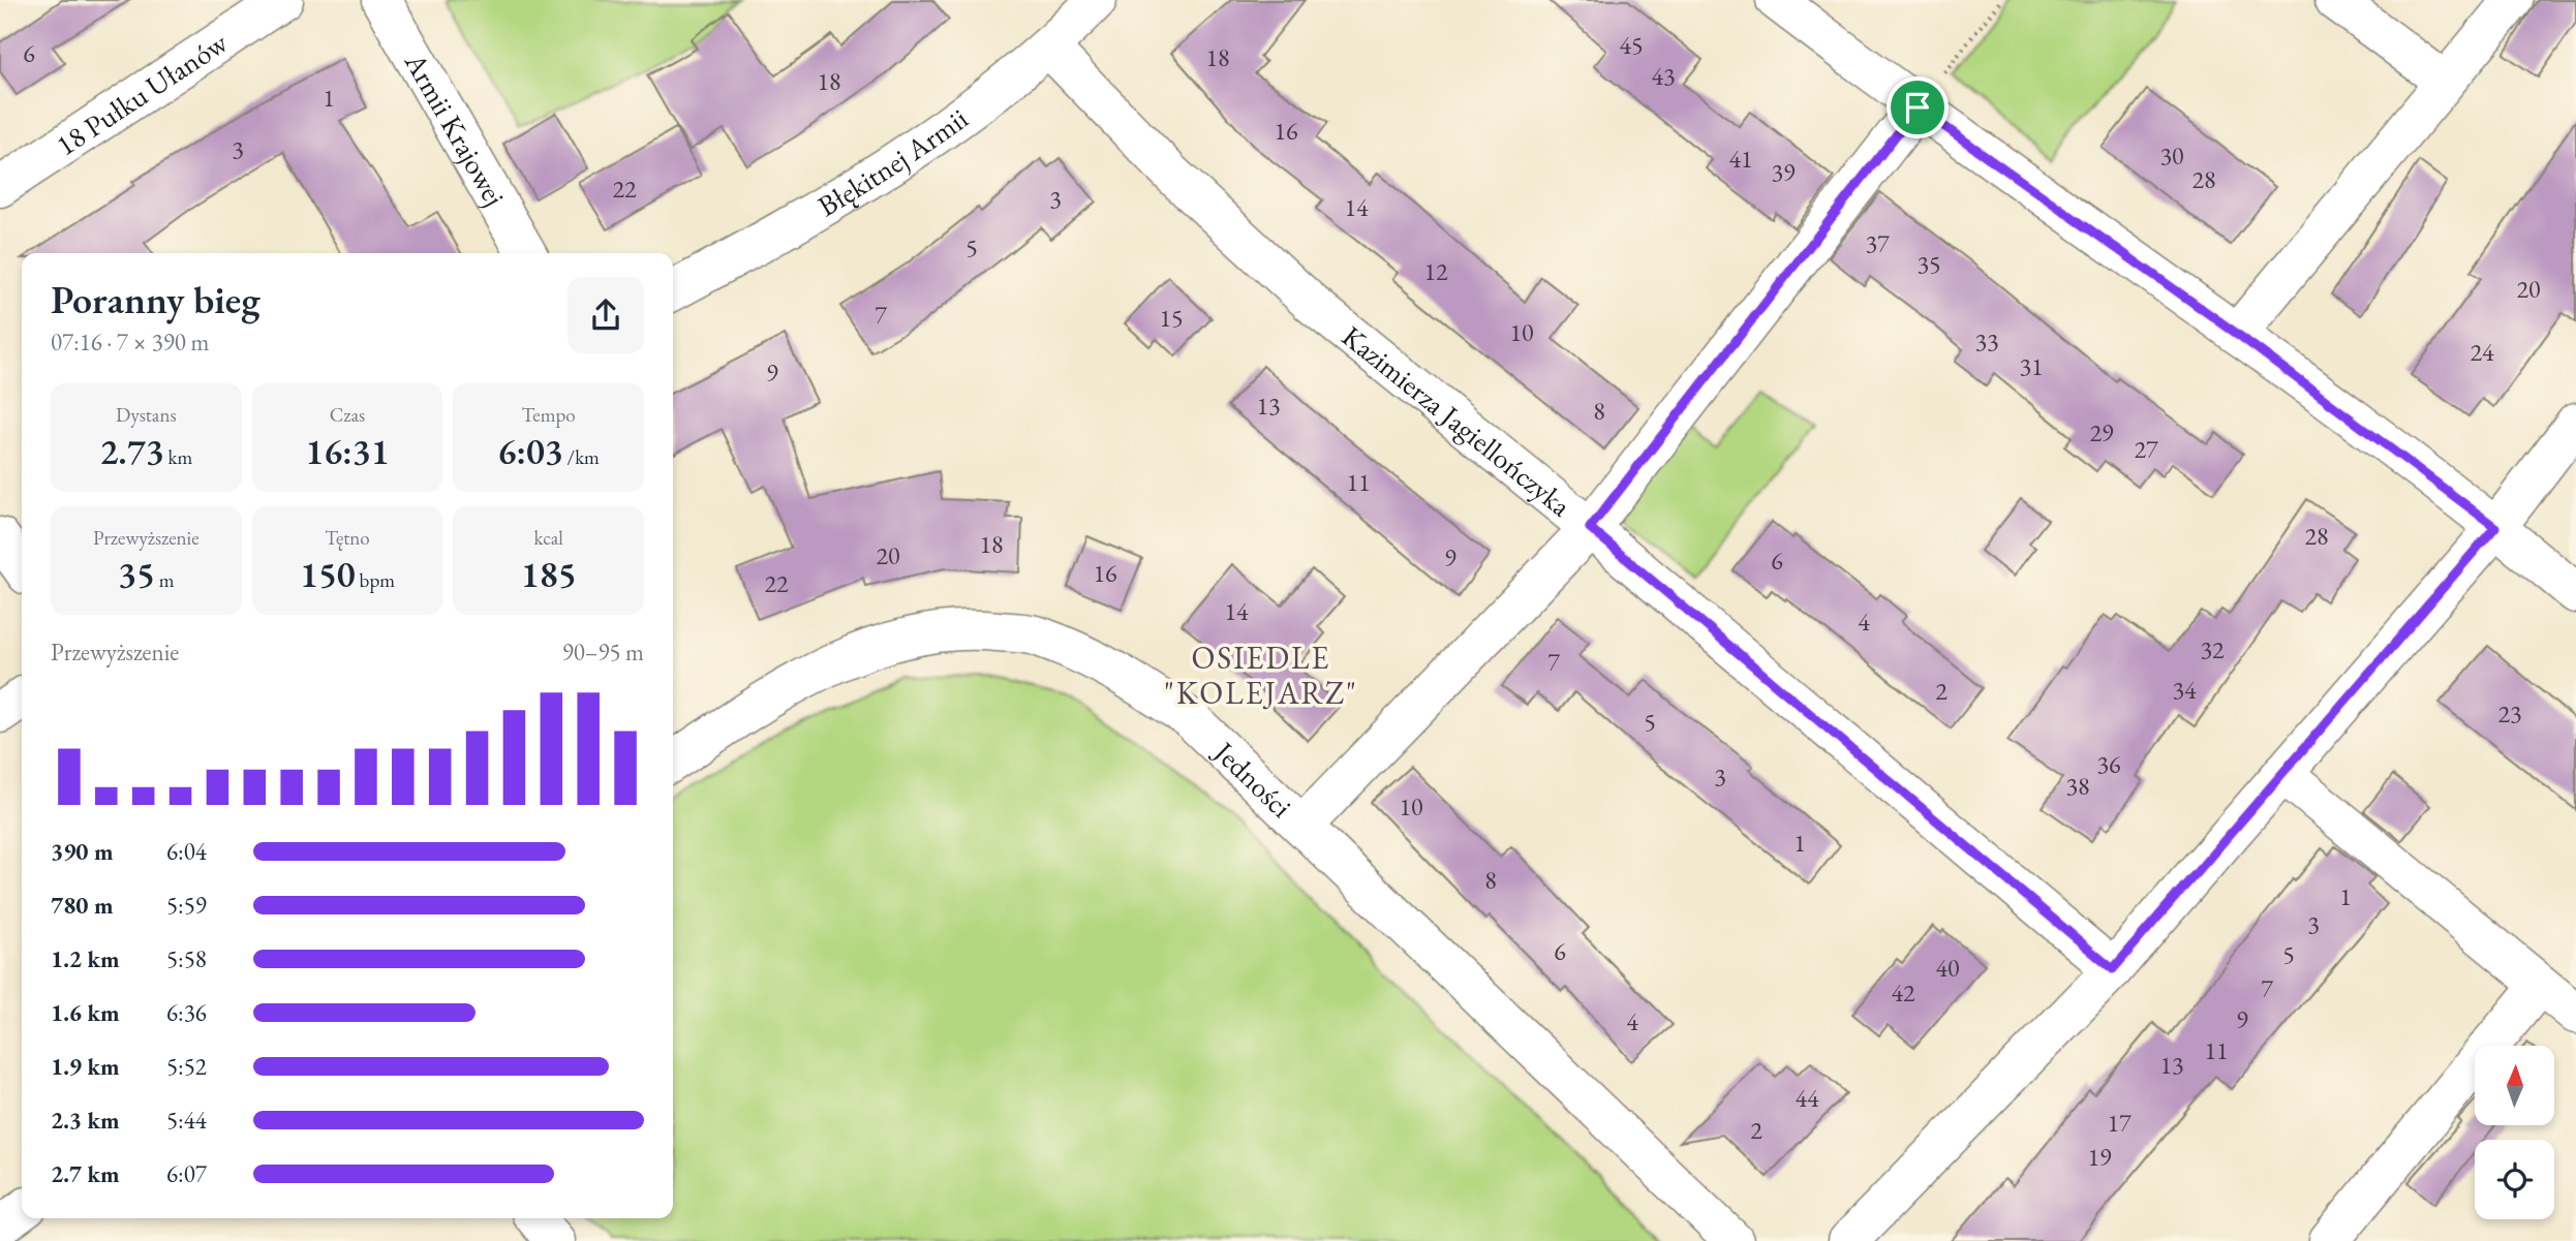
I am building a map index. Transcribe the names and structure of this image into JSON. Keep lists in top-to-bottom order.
{
  "streets": {
    "street": [
      "18 Pułku Ułanów",
      "Armii Krajowej",
      "Błękitnej Armii",
      "Kazimierza Jagiellończyka",
      "Jedności"
    ]
  },
  "crossings": [
    ["Błękitnej Armii", "Kazimierza Jagiellończyka"]
  ],
  "districts": ["OSIEDLE \"KOLEJARZ\""],
  "house_numbers": [
    "45",
    "6",
    "18",
    "43",
    "18",
    "1",
    "16",
    "3",
    "30",
    "41",
    "39",
    "28",
    "22",
    "3",
    "14",
    "37",
    "5",
    "35",
    "12",
    "20",
    "7",
    "15",
    "10",
    "33",
    "24",
    "31",
    "9",
    "13",
    "8",
    "29",
    "27",
    "11",
    "28",
    "18",
    "20",
    "9",
    "6",
    "16",
    "22",
    "14",
    "4",
    "32",
    "7",
    "34",
    "2",
    "23",
    "5",
    "36",
    "3",
    "38",
    "10",
    "1",
    "8",
    "1",
    "3",
    "6",
    "5",
    "40",
    "7",
    "42",
    "9",
    "4",
    "11",
    "13",
    "44",
    "17",
    "2",
    "19"
  ],
  "north": "top",
  "page": {
    "heading": ["Poranny bieg", "07:16 · 7 × 390 m"],
    "stats": [
      ["Dystans", "2.73 km"],
      ["Czas", "16:31"],
      ["Tempo", "6:03 /km"],
      ["Przewyższenie", "35 m"],
      ["Tętno", "150 bpm"],
      ["kcal", "185"]
    ],
    "chart": ["Przewyższenie", "90–95 m"],
    "list": [
      {
        "name": "390 m",
        "note": "6:04"
      },
      {
        "name": "780 m",
        "note": "5:59"
      },
      {
        "name": "1.2 km",
        "note": "5:58"
      },
      {
        "name": "1.6 km",
        "note": "6:36"
      },
      {
        "name": "1.9 km",
        "note": "5:52"
      },
      {
        "name": "2.3 km",
        "note": "5:44"
      },
      {
        "name": "2.7 km",
        "note": "6:07"
      }
    ]
  }
}
